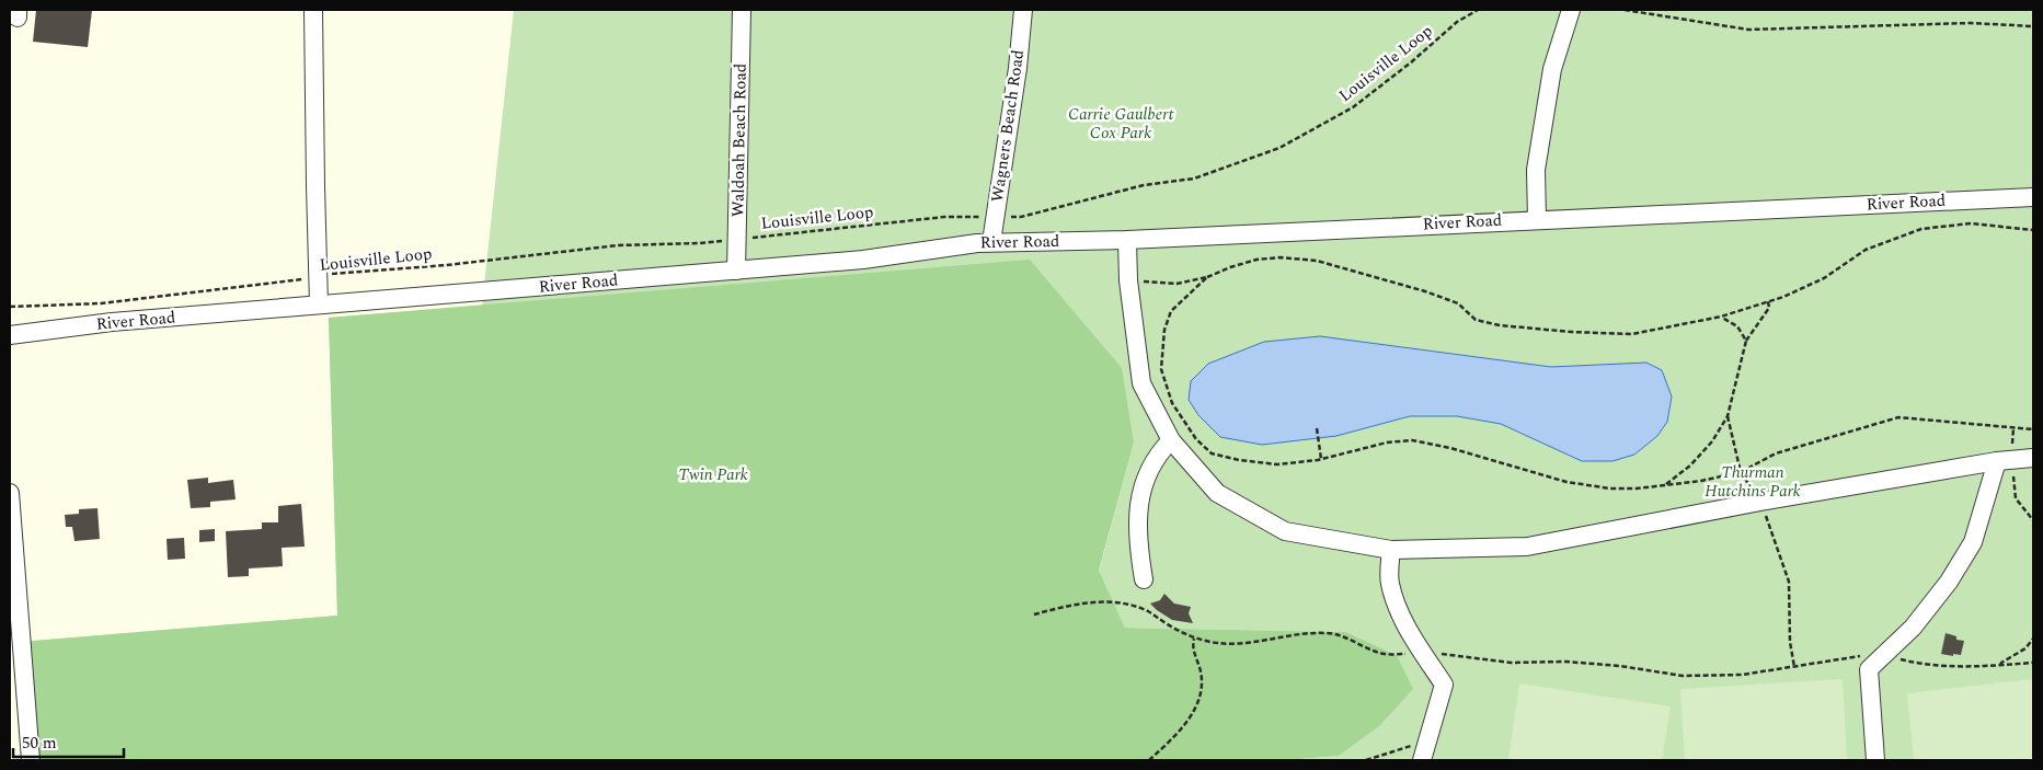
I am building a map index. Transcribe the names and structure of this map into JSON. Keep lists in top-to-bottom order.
{
  "streets": {
    "street": ["Wagners Beach Road", "Waldoah Beach Road", "River Road"],
    "path": ["Louisville Loop"]
  },
  "crossings": [
    ["Louisville Loop", "Wagners Beach Road"],
    ["Louisville Loop", "Waldoah Beach Road"],
    ["Wagners Beach Road", "River Road"],
    ["Waldoah Beach Road", "River Road"]
  ],
  "parks": ["Carrie Gaulbert Cox Park", "Thurman Hutchins Park", "Twin Park"],
  "scale_bar": "50 m"
}
